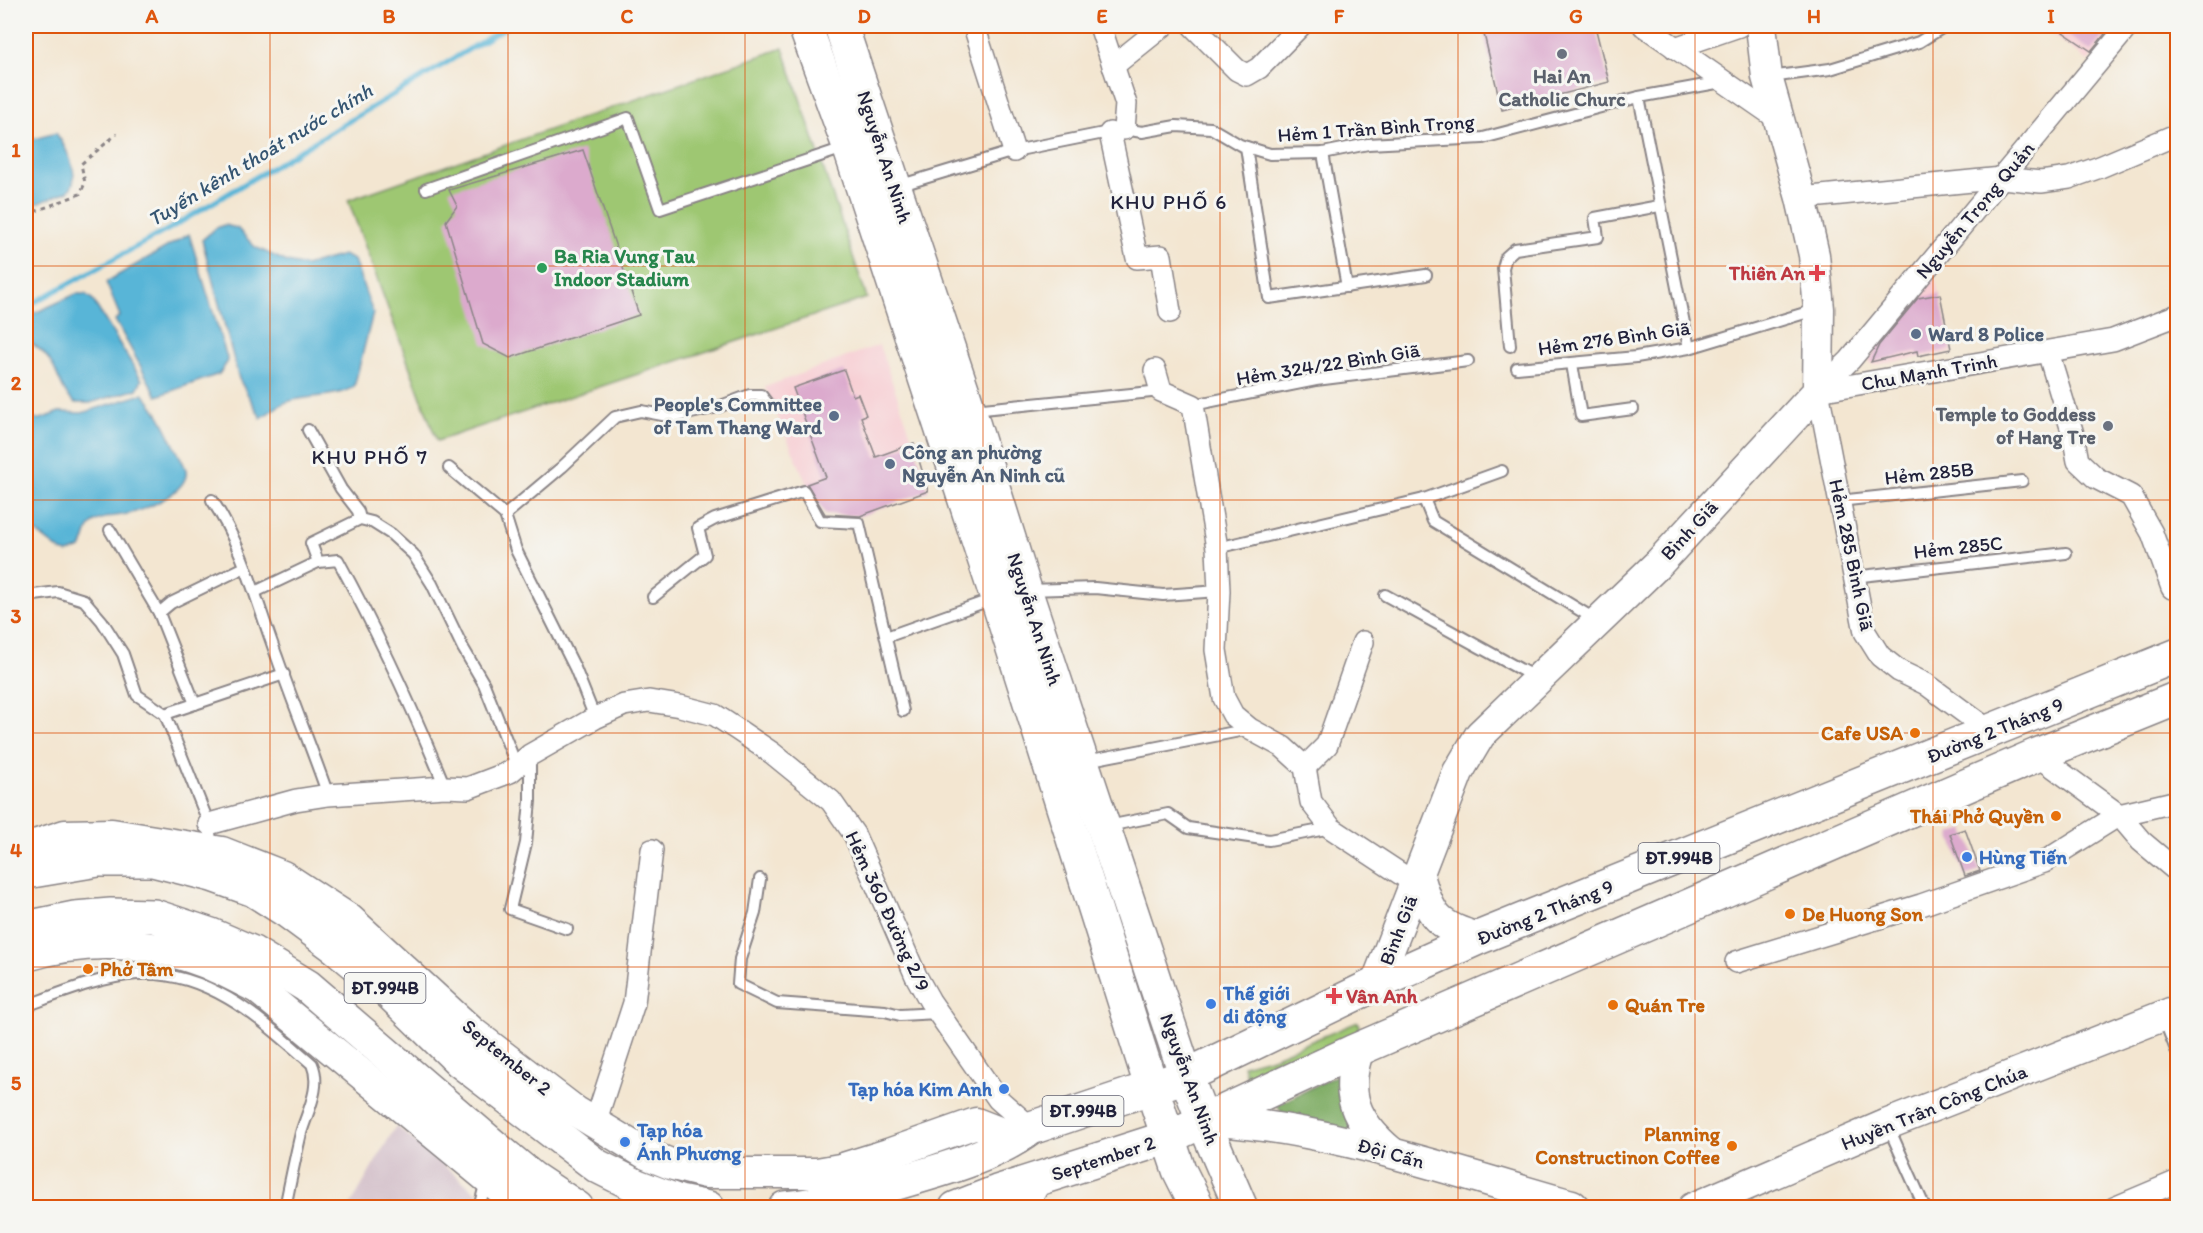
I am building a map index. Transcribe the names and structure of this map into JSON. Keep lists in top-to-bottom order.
{
  "streets": {
    "main road": [
      "Nguyễn An Ninh",
      "Đường 2 Tháng 9",
      "ĐT.994B",
      "September 2"
    ],
    "street": [
      "Nguyễn Trọng Quản",
      "Chu Mạnh Trinh",
      "Bình Giã",
      "Hẻm 285 Bình Giã",
      "Hẻm 360 Đường 2/9",
      "Huyền Trân Công Chúa",
      "Đội Cấn"
    ],
    "lane": [
      "Hẻm 1 Trần Bình Trọng",
      "Hẻm 276 Bình Giã",
      "Hẻm 324/22 Bình Giã",
      "Hẻm 285B",
      "Hẻm 285C"
    ]
  },
  "crossings": [
    ["Hẻm 1 Trần Bình Trọng", "Nguyễn An Ninh"],
    ["Nguyễn An Ninh", "Đường 2 Tháng 9"],
    ["Nguyễn An Ninh", "ĐT.994B"],
    ["Nguyễn An Ninh", "September 2"],
    ["Nguyễn An Ninh", "Đội Cấn"],
    ["Nguyễn Trọng Quản", "Chu Mạnh Trinh"],
    ["Nguyễn Trọng Quản", "Bình Giã"],
    ["Nguyễn Trọng Quản", "Hẻm 285 Bình Giã"],
    ["Chu Mạnh Trinh", "Bình Giã"],
    ["Chu Mạnh Trinh", "Hẻm 285 Bình Giã"],
    ["Hẻm 285B", "Hẻm 285 Bình Giã"],
    ["Bình Giã", "Hẻm 285 Bình Giã"],
    ["Bình Giã", "Đường 2 Tháng 9"],
    ["Hẻm 285C", "Hẻm 285 Bình Giã"],
    ["Hẻm 285 Bình Giã", "Đường 2 Tháng 9"],
    ["Đường 2 Tháng 9", "ĐT.994B"],
    ["Đường 2 Tháng 9", "September 2"],
    ["Đường 2 Tháng 9", "Đội Cấn"],
    ["ĐT.994B", "Hẻm 360 Đường 2/9"],
    ["ĐT.994B", "September 2"],
    ["Hẻm 360 Đường 2/9", "September 2"]
  ],
  "districts": ["KHU PHỐ 6", "KHU PHỐ 7"],
  "water": ["Tuyến kênh thoát nước chính"],
  "places": {
    "other": [
      "Hai An Catholic Churc",
      "Ba Ria Vung Tau Indoor Stadium",
      "Ward 8 Police",
      "People's Committee of Tam Thang Ward",
      "Temple to Goddess of Hang Tre",
      "Công an phường Nguyễn An Ninh cũ",
      "Cafe USA",
      "Thái Phở Quyền",
      "Hùng Tiến",
      "De Huong Son",
      "Phở Tâm",
      "Thế giới di động",
      "Quán Tre",
      "Tạp hóa Kim Anh",
      "Tạp hóa Ánh Phương",
      "Planning Constructinon Coffee"
    ],
    "health": ["Thiên An", "Vân Anh"]
  },
  "grid": {
    "columns": [
      "A",
      "B",
      "C",
      "D",
      "E",
      "F",
      "G",
      "H",
      "I"
    ],
    "rows": [
      "1",
      "2",
      "3",
      "4",
      "5"
    ]
  }
}
